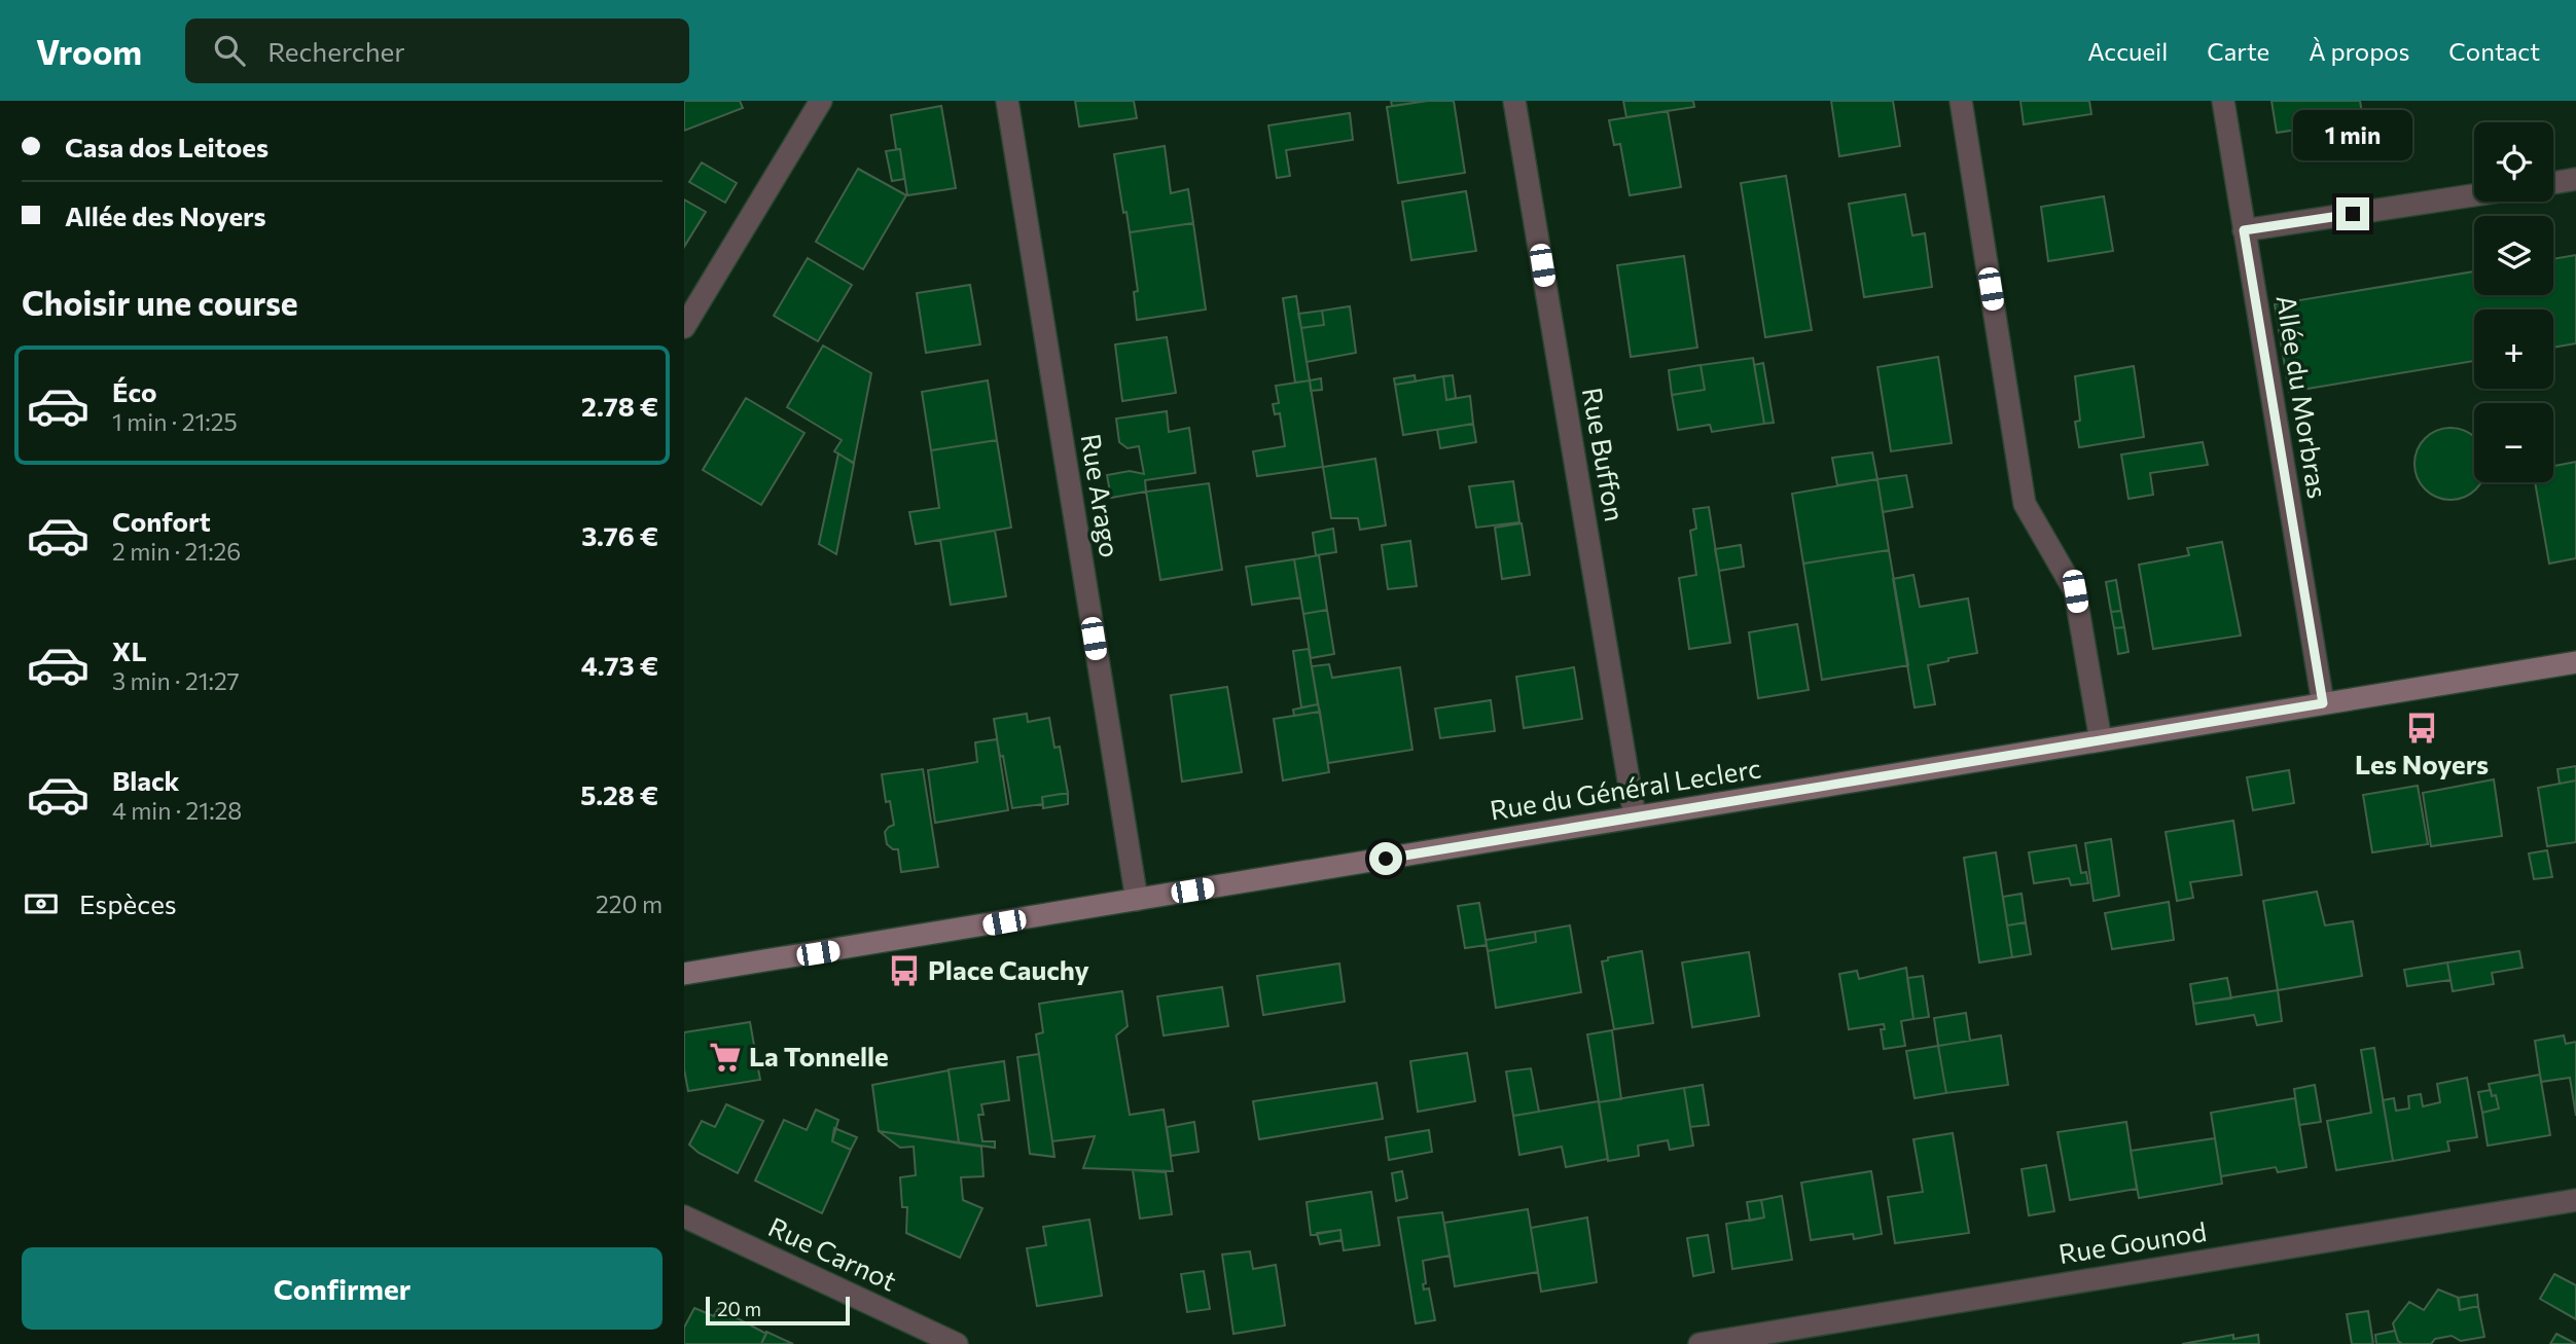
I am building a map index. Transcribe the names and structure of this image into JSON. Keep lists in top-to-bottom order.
{
  "streets": {
    "main road": ["Rue du Général Leclerc"],
    "street": [
      "Allée du Morbras",
      "Rue Buffon",
      "Rue Arago",
      "Rue Gounod",
      "Rue Carnot"
    ]
  },
  "crossings": [
    ["Allée du Morbras", "Rue du Général Leclerc"],
    ["Rue Buffon", "Rue du Général Leclerc"],
    ["Rue Arago", "Rue du Général Leclerc"]
  ],
  "places": {
    "bus stop": ["Les Noyers", "Place Cauchy"],
    "supermarket": ["La Tonnelle"]
  },
  "scale_bar": "20 m",
  "page": {
    "header": "Vroom",
    "search": "Rechercher",
    "nav": [
      "Accueil",
      "Carte",
      "À propos",
      "Contact"
    ],
    "banner": ["Casa dos Leitoes", "Allée des Noyers"],
    "bubble": "1 min",
    "map_buttons": ["+", "−"],
    "heading": "Choisir une course",
    "list": [
      {
        "name": "Éco",
        "note": "1 min · 21:25",
        "value": "2.78 €"
      },
      {
        "name": "Confort",
        "note": "2 min · 21:26",
        "value": "3.76 €"
      },
      {
        "name": "XL",
        "note": "3 min · 21:27",
        "value": "4.73 €"
      },
      {
        "name": "Black",
        "note": "4 min · 21:28",
        "value": "5.28 €"
      }
    ],
    "pay": ["Espèces", "220 m"],
    "buttons": "Confirmer",
    "scale": "20 m"
  }
}
